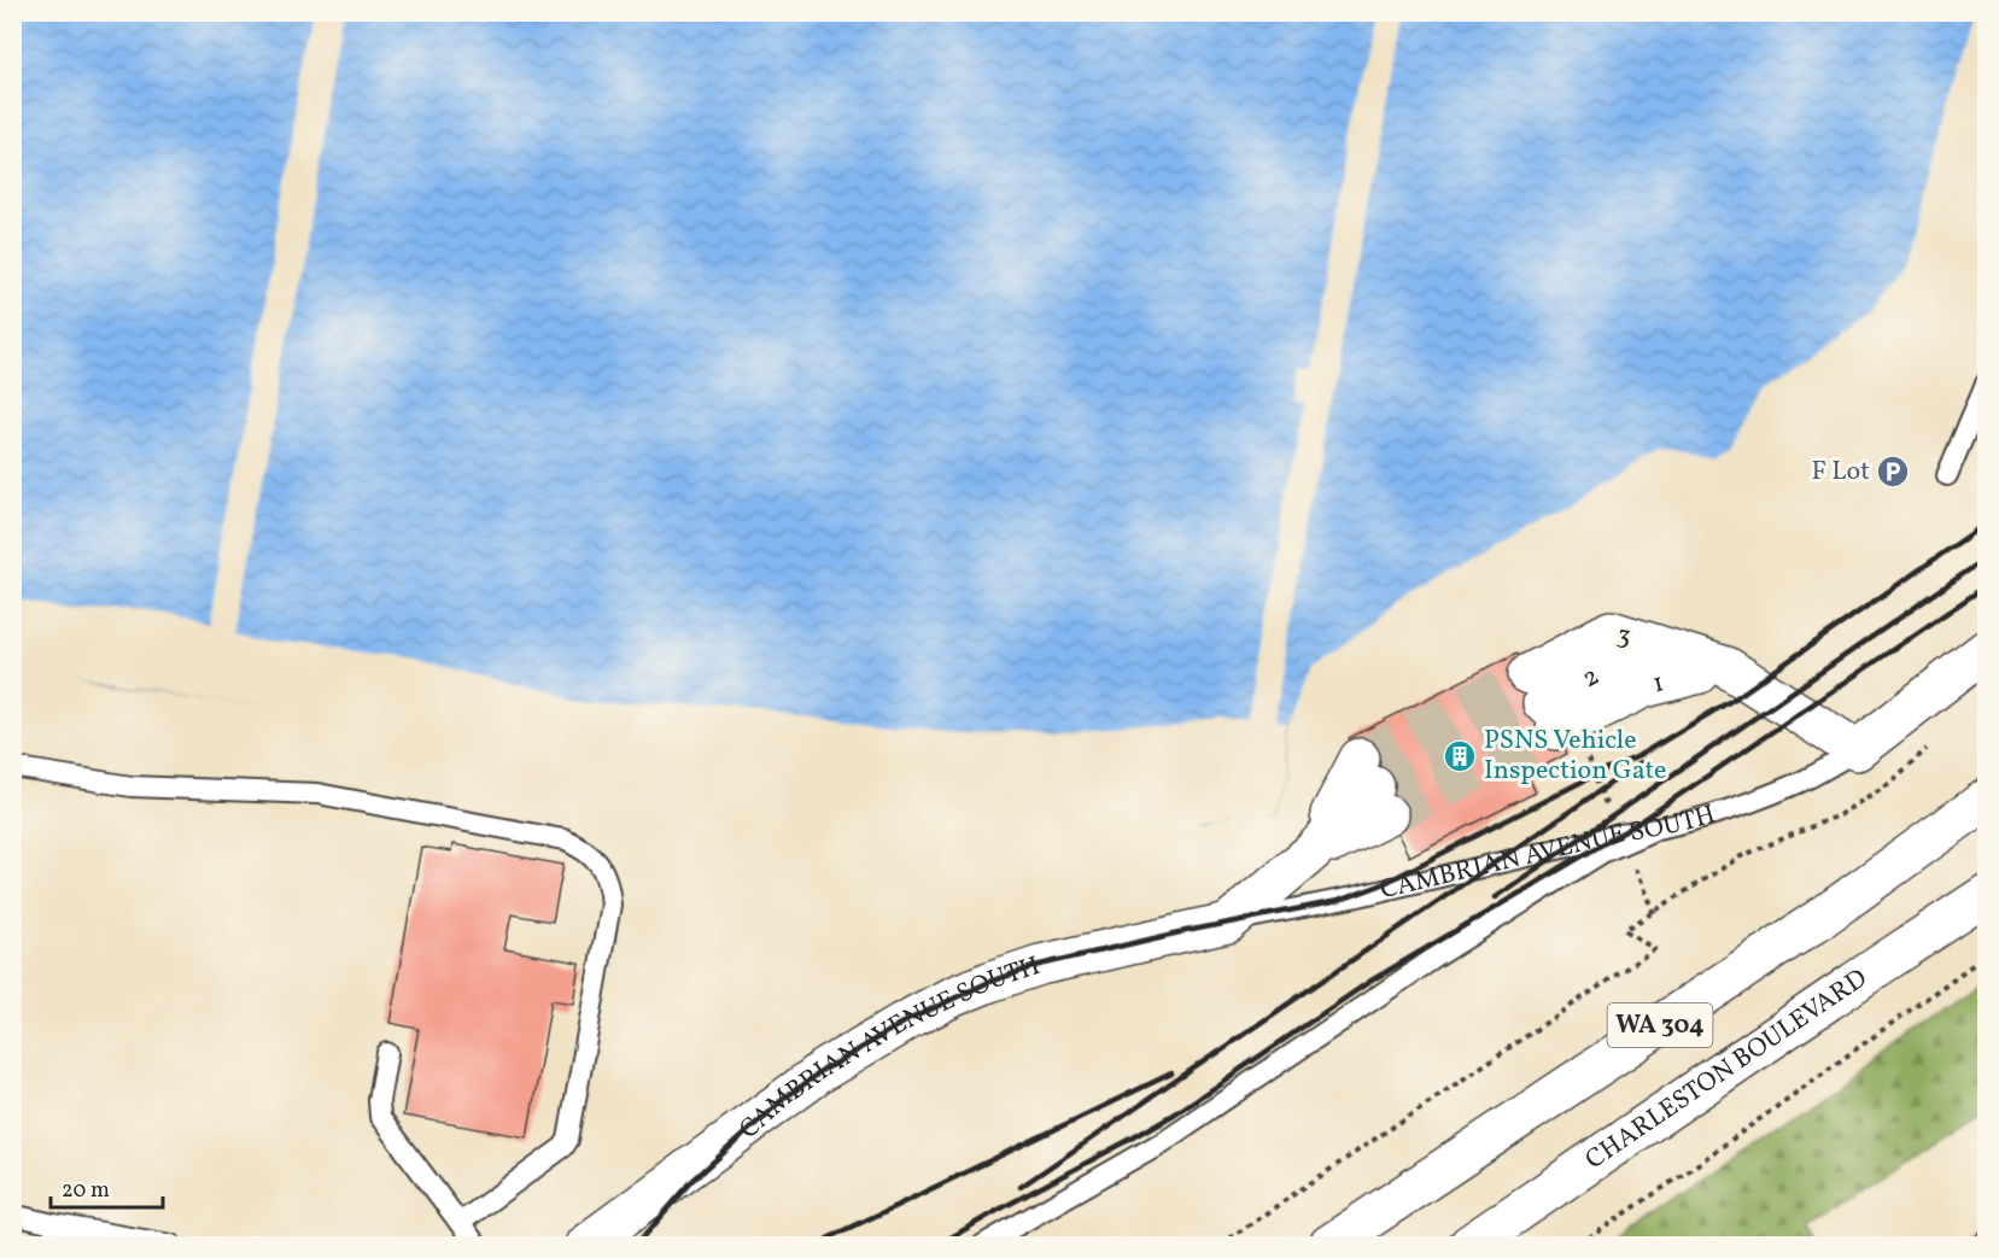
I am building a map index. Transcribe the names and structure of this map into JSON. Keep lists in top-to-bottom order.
{
  "streets": {
    "main road": [
      "3",
      "1",
      "CAMBRIAN AVENUE SOUTH",
      "WA 304",
      "CHARLESTON BOULEVARD"
    ]
  },
  "crossings": [
    ["3", "1"]
  ],
  "places": {
    "parking": ["F Lot"],
    "building": ["PSNS Vehicle Inspection Gate"]
  },
  "scale_bar": "20 m"
}
